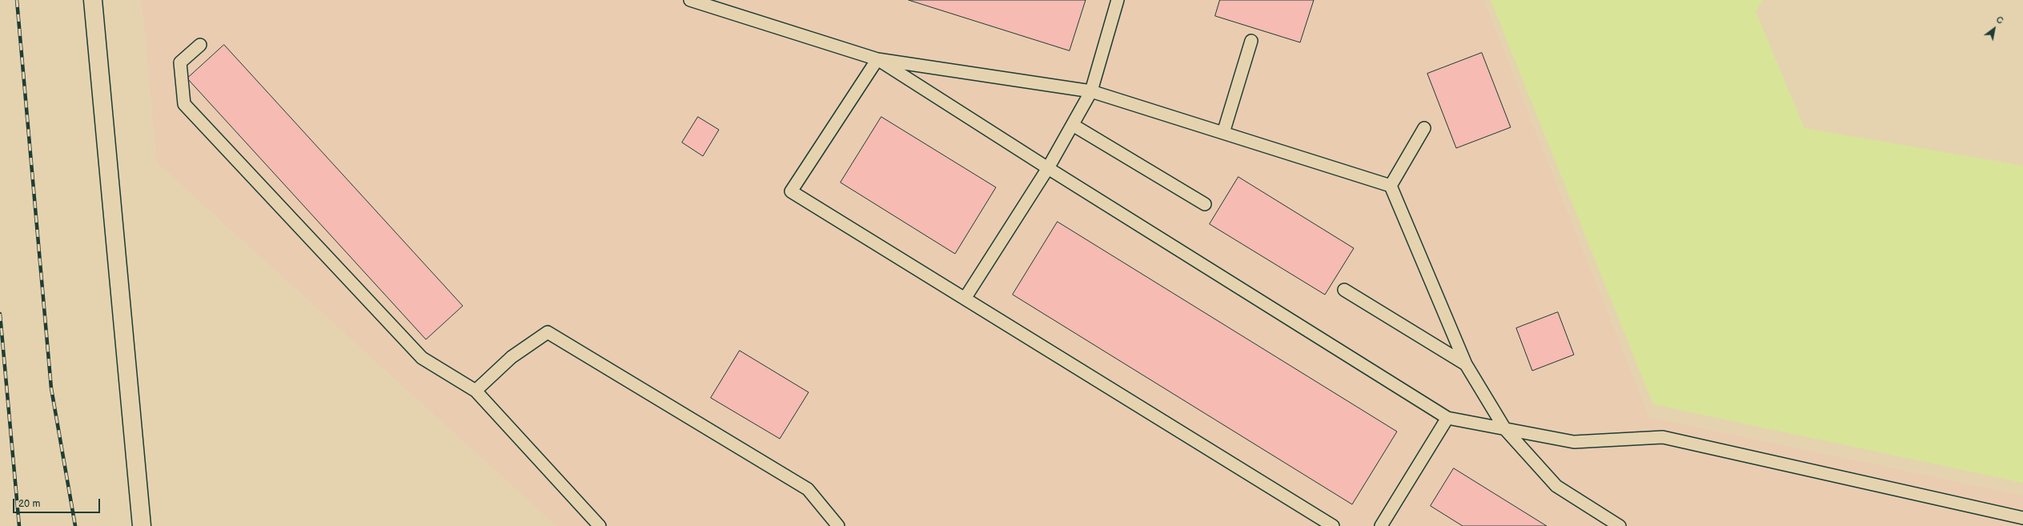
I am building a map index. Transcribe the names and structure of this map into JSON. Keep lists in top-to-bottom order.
{
  "scale_bar": "20 m",
  "north": "top right"
}
